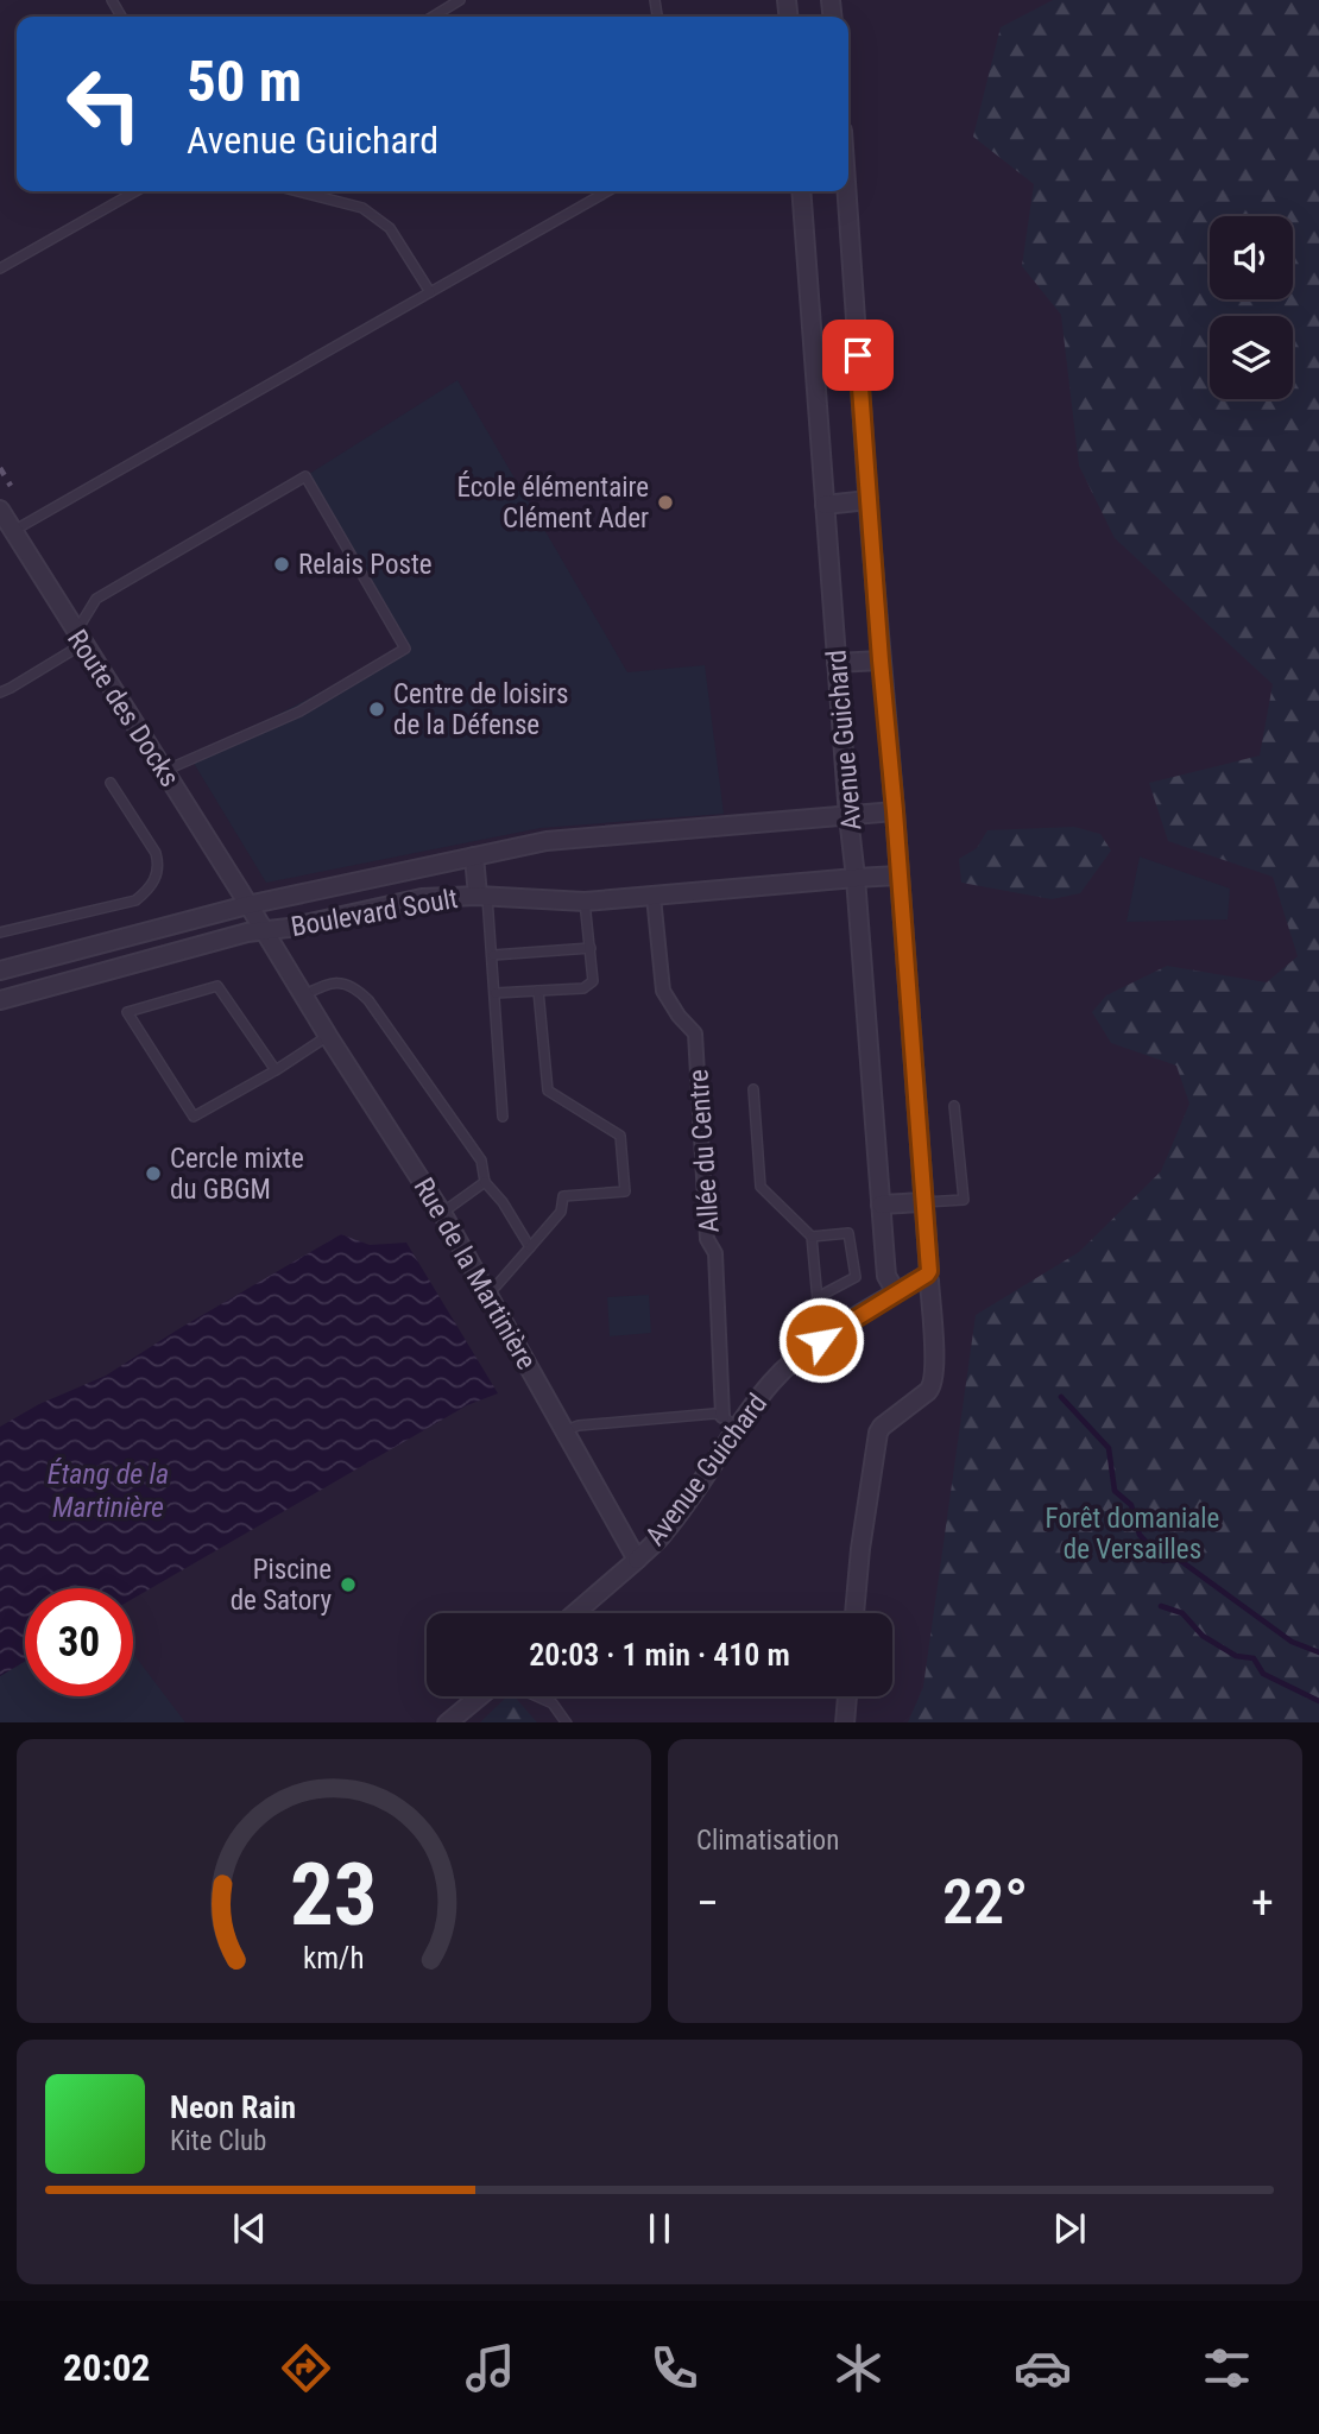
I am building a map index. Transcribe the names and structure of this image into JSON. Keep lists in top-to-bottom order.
{
  "streets": {
    "street": [
      "Route des Docks",
      "Avenue Guichard",
      "Boulevard Soult",
      "Allée du Centre",
      "Rue de la Martinière"
    ]
  },
  "crossings": [
    ["Route des Docks", "Boulevard Soult"],
    ["Route des Docks", "Rue de la Martinière"],
    ["Avenue Guichard", "Boulevard Soult"],
    ["Avenue Guichard", "Rue de la Martinière"],
    ["Boulevard Soult", "Allée du Centre"],
    ["Boulevard Soult", "Rue de la Martinière"]
  ],
  "water": ["Étang de la Martinière"],
  "parks": ["Forêt domaniale de Versailles"],
  "places": [
    "École élémentaire Clément Ader",
    "Relais Poste",
    "Centre de loisirs de la Défense",
    "Cercle mixte du GBGM",
    "Piscine de Satory"
  ],
  "page": {
    "turn": ["50 m", "Avenue Guichard"],
    "limit": "30",
    "trip": "20:03 · 1 min · 410 m",
    "tile": "Climatisation",
    "heat": ["−", "22°", "+"],
    "song": ["Neon Rain", "Kite Club"],
    "tabs": "20:02",
    "gauge": ["23", "km/h"]
  }
}
